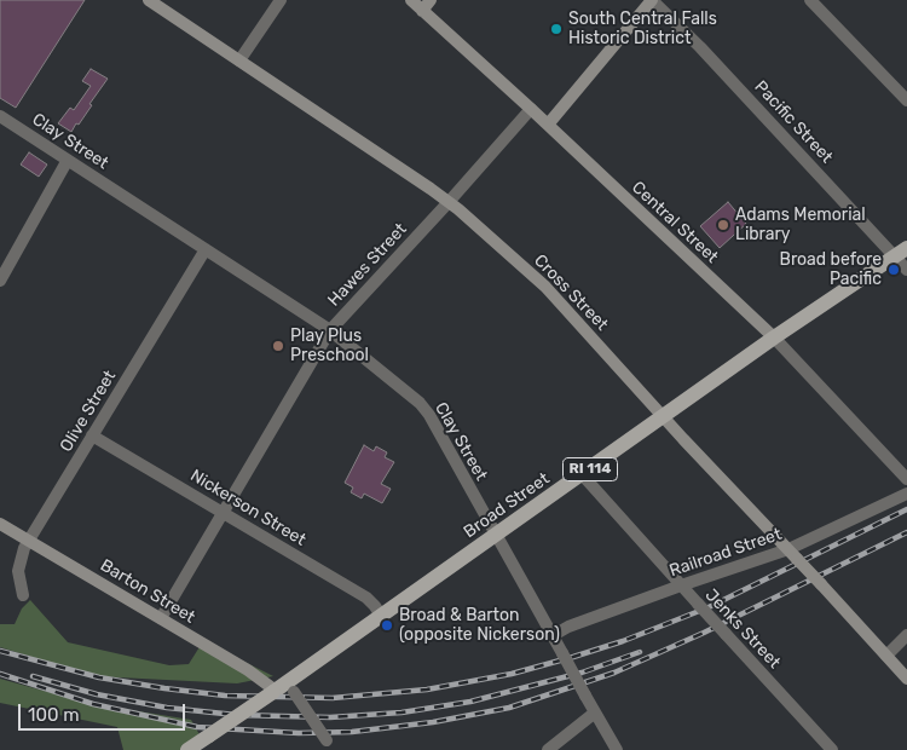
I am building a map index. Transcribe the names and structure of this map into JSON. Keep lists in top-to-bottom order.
{
  "streets": {
    "main road": [
      "Central Street",
      "Cross Street",
      "RI 114",
      "Broad Street",
      "Barton Street"
    ],
    "street": [
      "Pacific Street",
      "Clay Street",
      "Hawes Street",
      "Olive Street",
      "Nickerson Street",
      "Railroad Street",
      "Jenks Street"
    ]
  },
  "crossings": [
    ["Pacific Street", "Broad Street"],
    ["Clay Street", "Hawes Street"],
    ["Clay Street", "Olive Street"],
    ["Clay Street", "Broad Street"],
    ["Clay Street", "Railroad Street"],
    ["Central Street", "Hawes Street"],
    ["Central Street", "Broad Street"],
    ["Hawes Street", "Cross Street"],
    ["Hawes Street", "Nickerson Street"],
    ["Hawes Street", "Barton Street"],
    ["Cross Street", "Broad Street"],
    ["Cross Street", "Railroad Street"],
    ["Olive Street", "Nickerson Street"],
    ["Olive Street", "Barton Street"],
    ["Broad Street", "Nickerson Street"],
    ["Broad Street", "Barton Street"],
    ["Broad Street", "Jenks Street"],
    ["Railroad Street", "Jenks Street"]
  ],
  "places": [
    "South Central Falls Historic District",
    "Adams Memorial Library",
    "Broad before Pacific",
    "Play Plus Preschool",
    "Broad & Barton (opposite Nickerson)"
  ],
  "scale_bar": "100 m"
}
